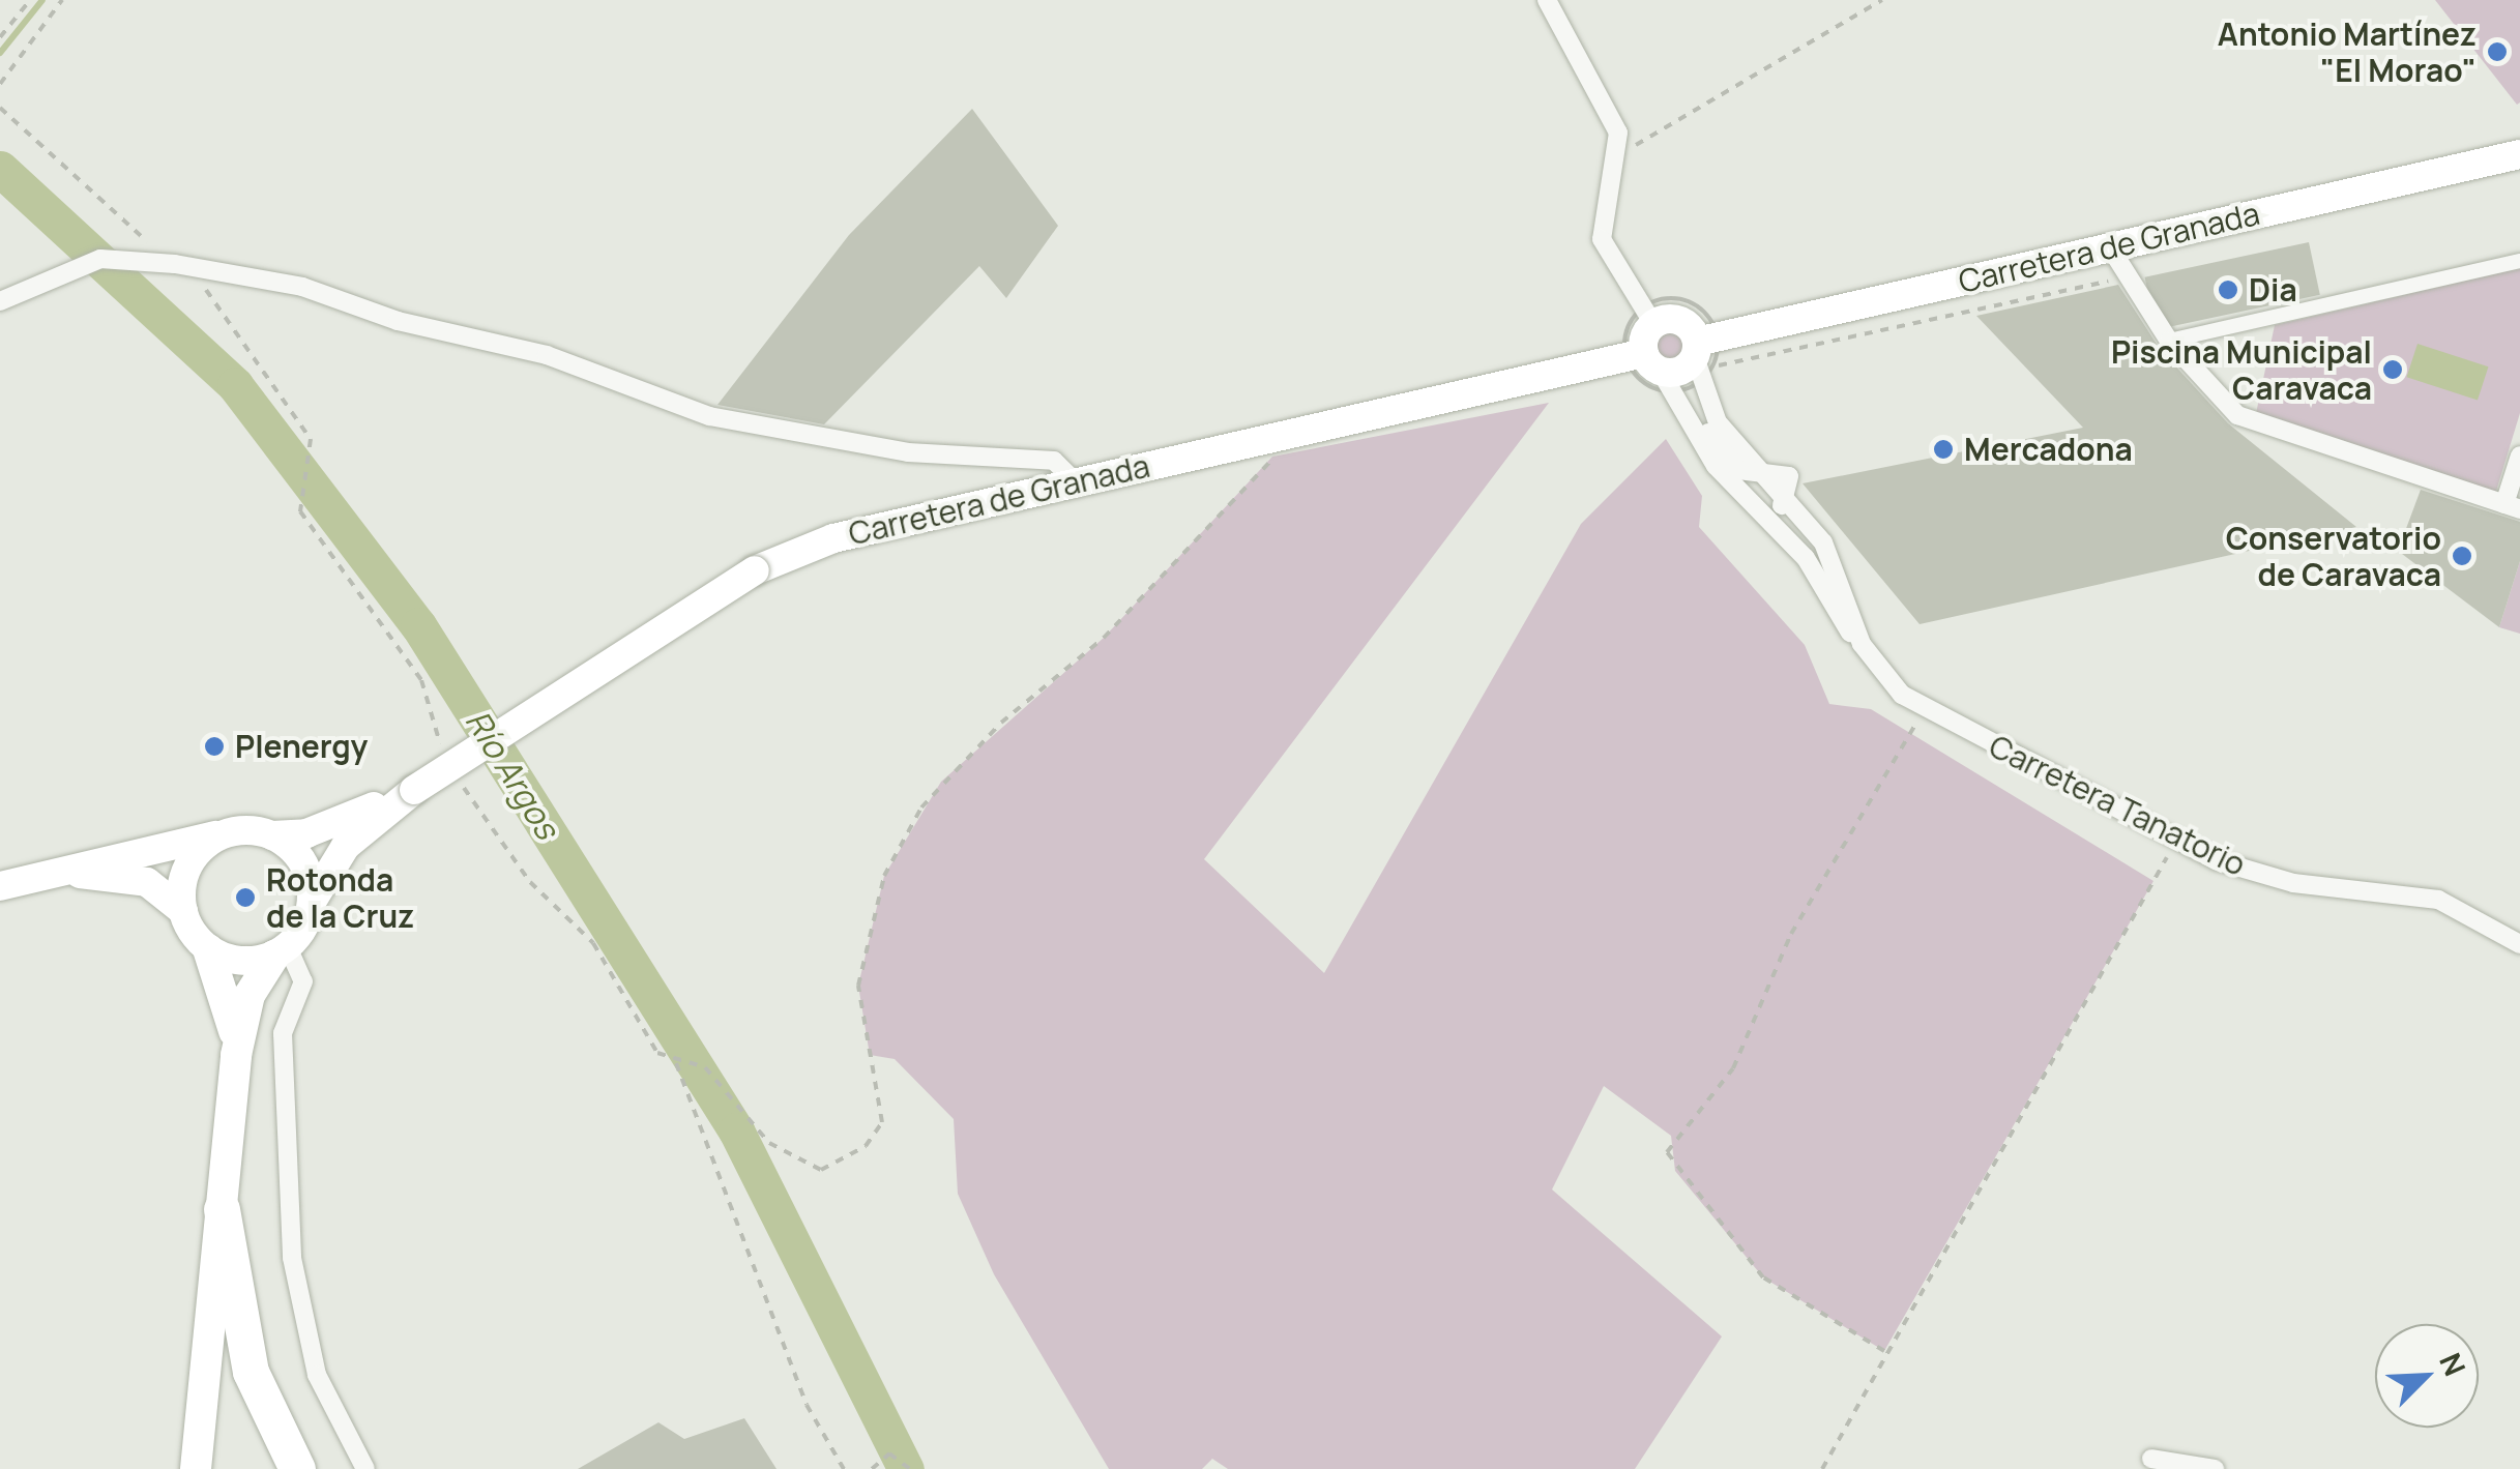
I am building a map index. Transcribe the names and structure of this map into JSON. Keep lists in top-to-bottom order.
{
  "streets": {
    "main road": ["Carretera de Granada"],
    "street": ["Carretera Tanatorio"]
  },
  "water": ["Río Argos"],
  "places": [
    "Antonio Martínez \"El Morao\"",
    "Dia",
    "Piscina Municipal Caravaca",
    "Mercadona",
    "Conservatorio de Caravaca",
    "Plenergy",
    "Rotonda de la Cruz"
  ],
  "north": "top right"
}
